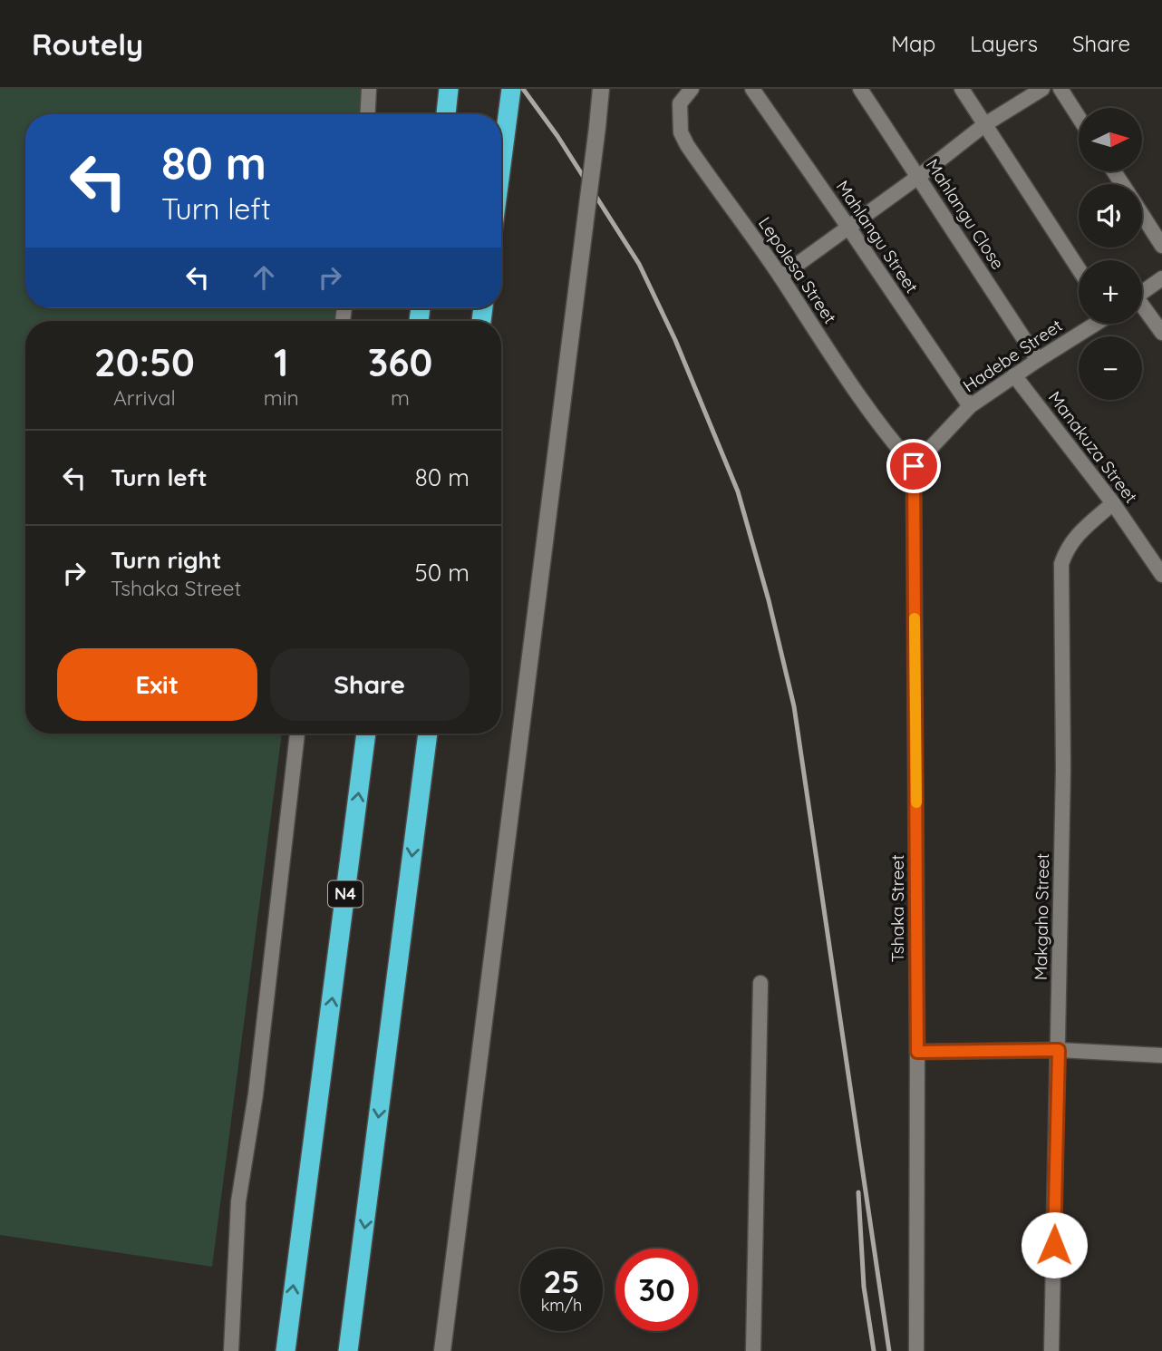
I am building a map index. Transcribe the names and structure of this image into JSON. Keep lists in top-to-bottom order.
{
  "streets": {
    "highway": ["N4"],
    "street": [
      "Mahlangu Close",
      "Mahlangu Street",
      "Lepolesa Street",
      "Hadebe Street",
      "Manakuza Street",
      "Tshaka Street",
      "Makgaho Street"
    ]
  },
  "crossings": [
    ["Mahlangu Close", "Hadebe Street"],
    ["Mahlangu Street", "Hadebe Street"],
    ["Lepolesa Street", "Hadebe Street"],
    ["Lepolesa Street", "Tshaka Street"],
    ["Hadebe Street", "Manakuza Street"],
    ["Hadebe Street", "Tshaka Street"],
    ["Manakuza Street", "Makgaho Street"]
  ],
  "north": "right",
  "page": {
    "header": "Routely",
    "nav": ["Map", "Layers", "Share"],
    "map_buttons": ["+", "−"],
    "turn": ["80 m", "Turn left"],
    "eta": [
      "20:50",
      "Arrival",
      "1",
      "min",
      "360",
      "m"
    ],
    "list": [
      {
        "name": "Turn left",
        "value": "80 m"
      },
      {
        "name": "Turn right",
        "note": "Tshaka Street",
        "value": "50 m"
      }
    ],
    "buttons": ["Exit", "Share"],
    "speed": "25 km/h",
    "limit": "30"
  }
}
